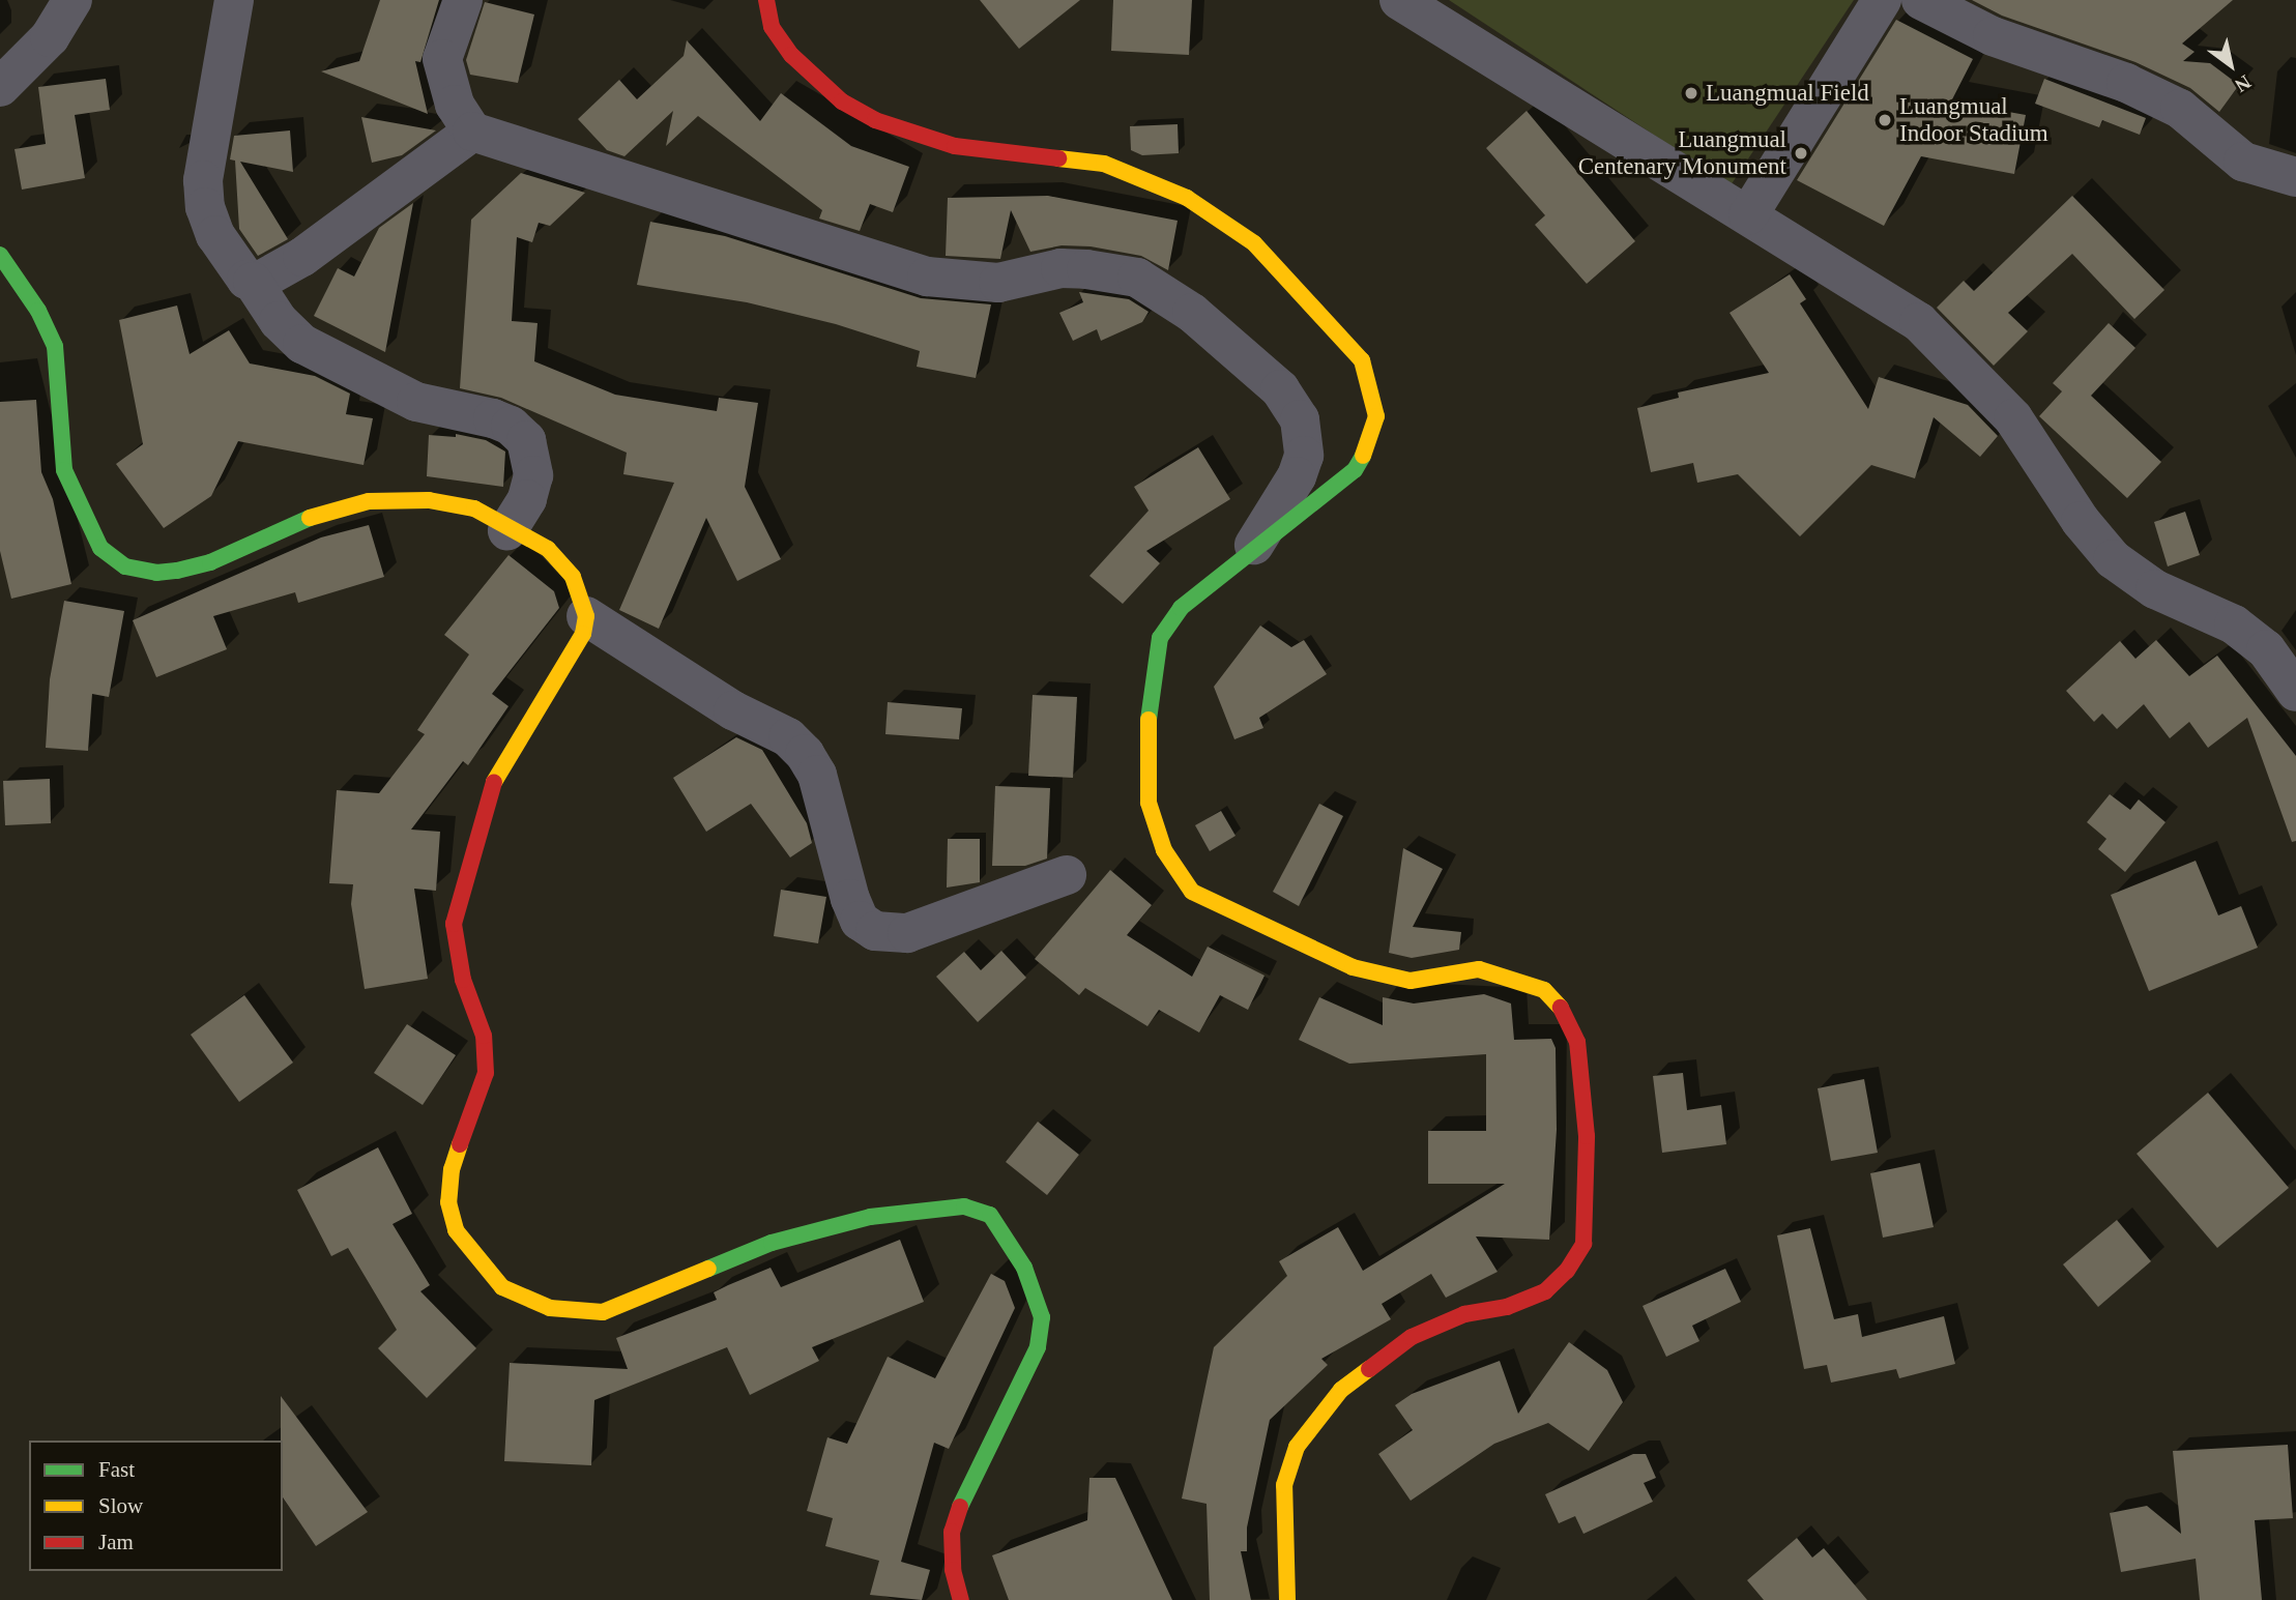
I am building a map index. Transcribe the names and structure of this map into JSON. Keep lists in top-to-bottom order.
{
  "places": ["Luangmual Field", "Luangmual Indoor Stadium", "Luangmual Centenary Monument"],
  "legend": ["Fast", "Slow", "Jam"],
  "north": "bottom right"
}
